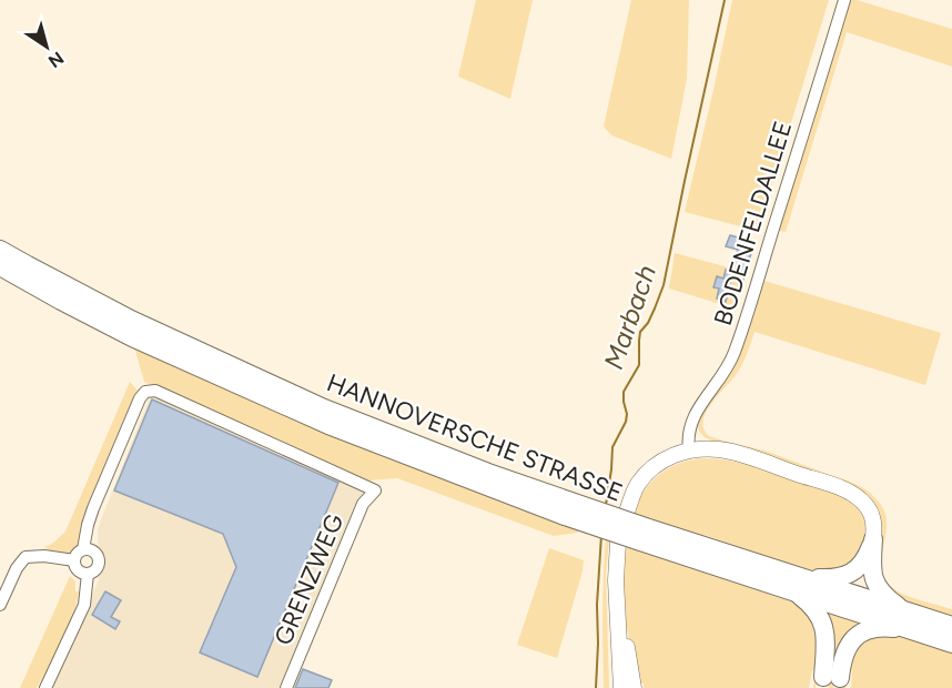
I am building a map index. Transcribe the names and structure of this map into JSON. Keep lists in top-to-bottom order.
{
  "streets": {
    "highway": ["HANNOVERSCHE STRASSE"],
    "street": ["BODENFELDALLEE", "GRENZWEG"]
  },
  "water": ["Marbach"],
  "north": "bottom right"
}
